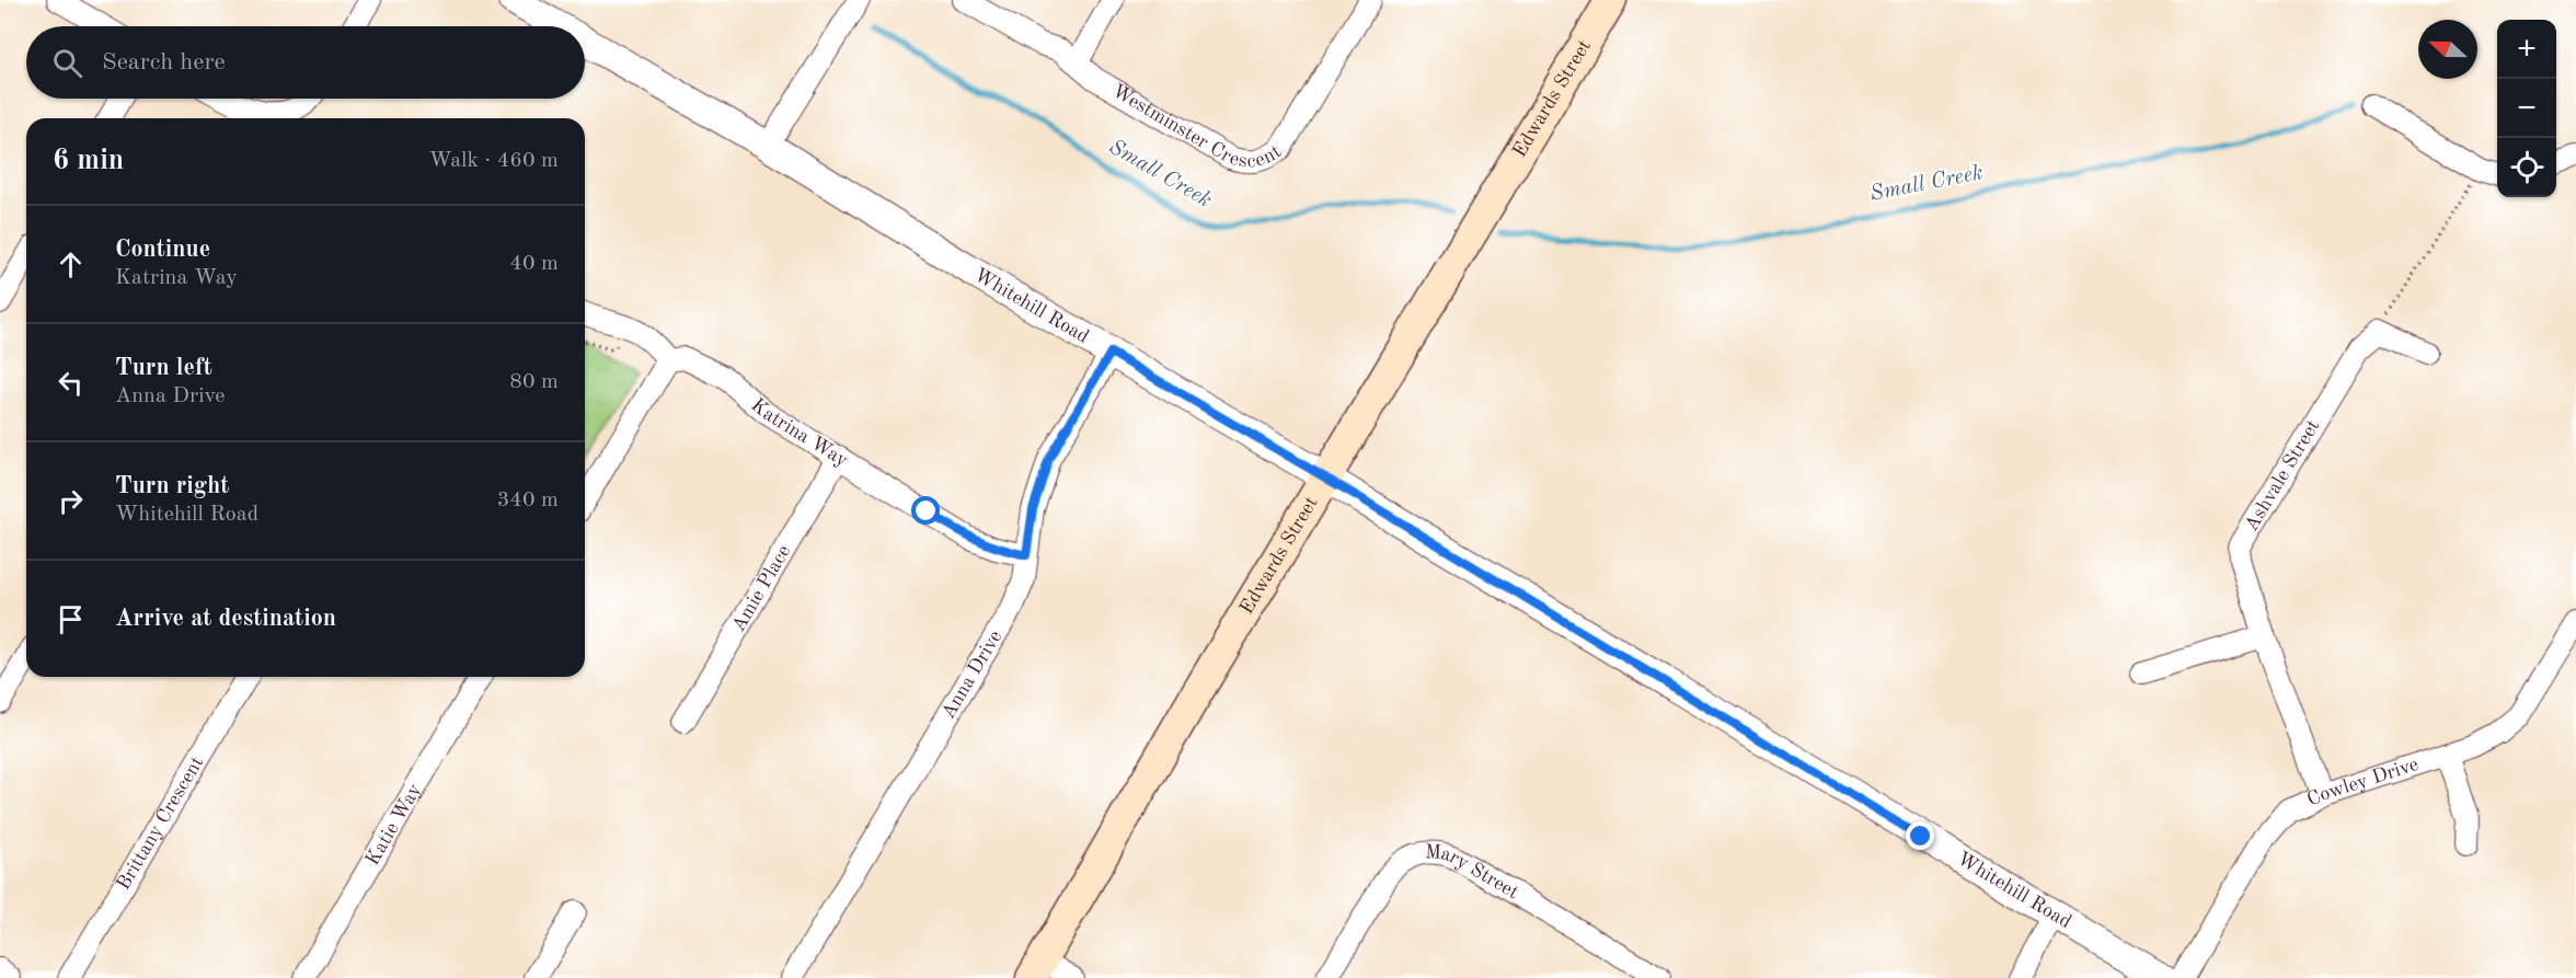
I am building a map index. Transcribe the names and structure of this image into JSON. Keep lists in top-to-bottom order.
{
  "streets": {
    "main road": ["Edwards Street"],
    "street": [
      "Westminster Crescent",
      "Whitehill Road",
      "Katrina Way",
      "Ashvale Street",
      "Amie Place",
      "Anna Drive",
      "Cowley Drive",
      "Katie Way",
      "Brittany Crescent",
      "Mary Street"
    ]
  },
  "crossings": [
    ["Edwards Street", "Whitehill Road"],
    ["Whitehill Road", "Anna Drive"],
    ["Katrina Way", "Amie Place"],
    ["Katrina Way", "Anna Drive"],
    ["Ashvale Street", "Cowley Drive"]
  ],
  "water": ["Small Creek"],
  "north": "left",
  "page": {
    "map_buttons": ["+", "−"],
    "search": "Search here",
    "heading": ["6 min", "Walk · 460 m"],
    "list": [
      ["Continue", "Katrina Way", "40 m"],
      ["Turn left", "Anna Drive", "80 m"],
      ["Turn right", "Whitehill Road", "340 m"],
      "Arrive at destination"
    ]
  }
}
